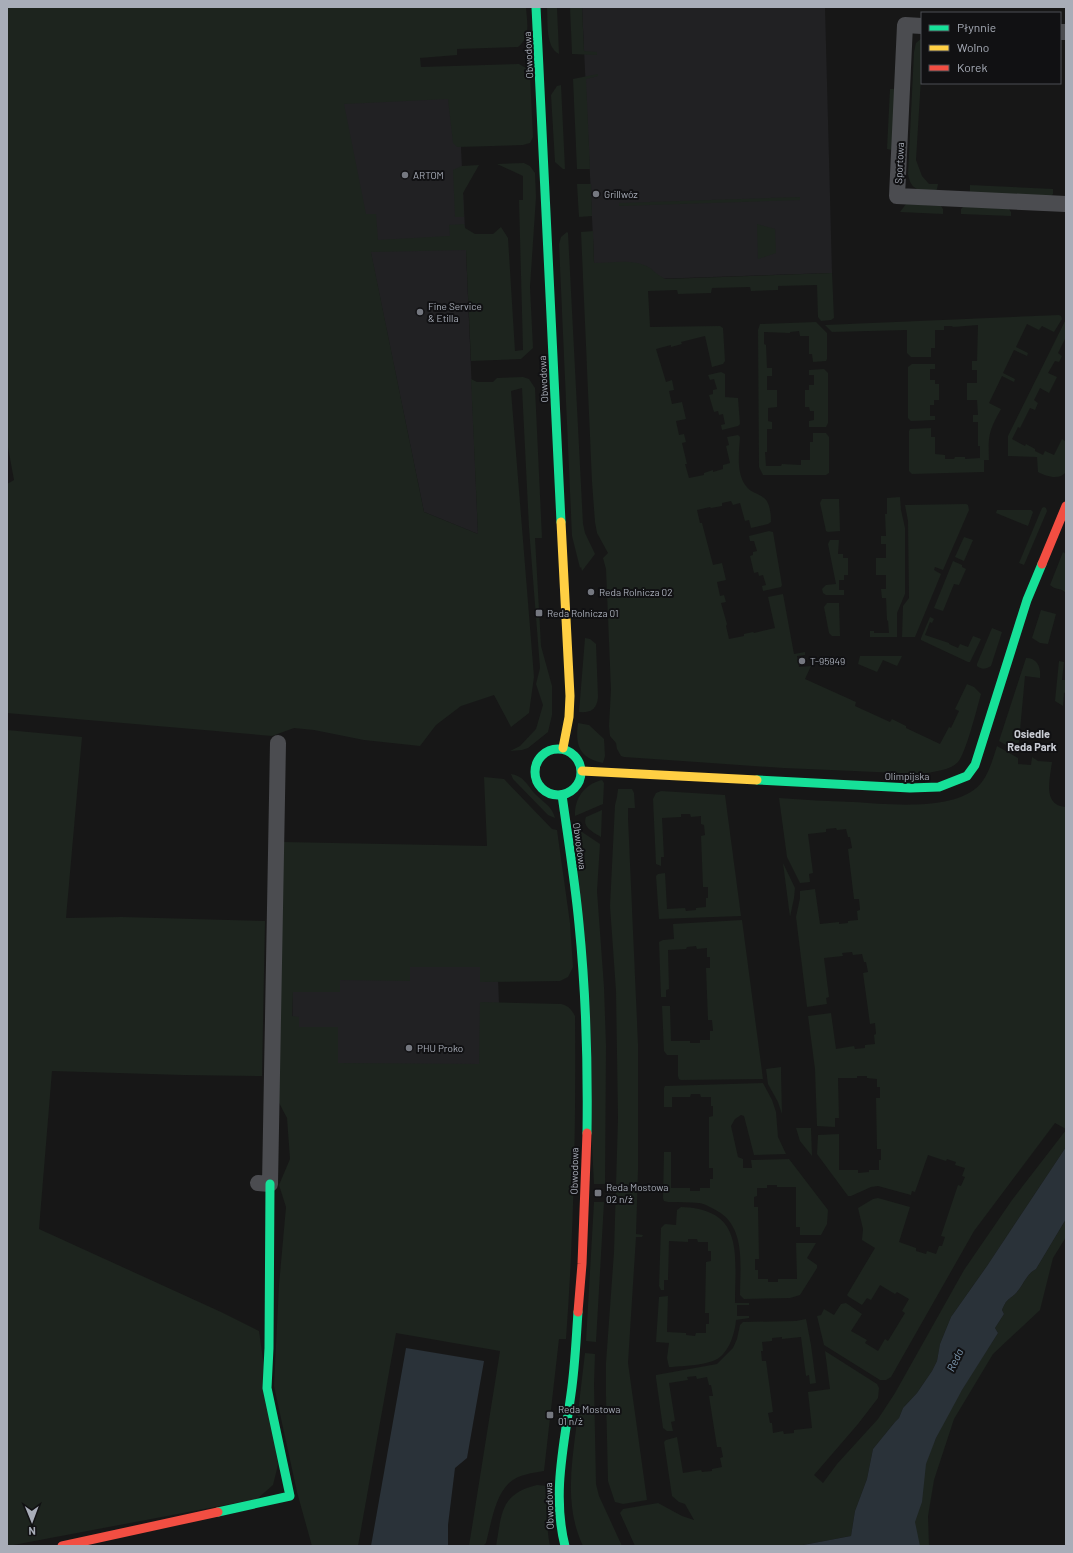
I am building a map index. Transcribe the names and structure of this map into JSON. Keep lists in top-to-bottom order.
{
  "streets": {
    "main road": ["Obwodowa", "Olimpijska"],
    "street": ["Sportowa"]
  },
  "crossings": [
    ["Obwodowa", "Olimpijska"]
  ],
  "districts": ["Osiedle Reda Park"],
  "water": ["Reda"],
  "places": {
    "other": [
      "ARTOM",
      "Grillwóz",
      "Fine Service & Etilla",
      "Reda Rolnicza 02",
      "T-95949",
      "PHU Proko"
    ],
    "transit": ["Reda Rolnicza 01", "Reda Mostowa 02 n/ż", "Reda Mostowa 01 n/ż"]
  },
  "legend": ["Płynnie", "Wolno", "Korek"],
  "north": "bottom"
}
